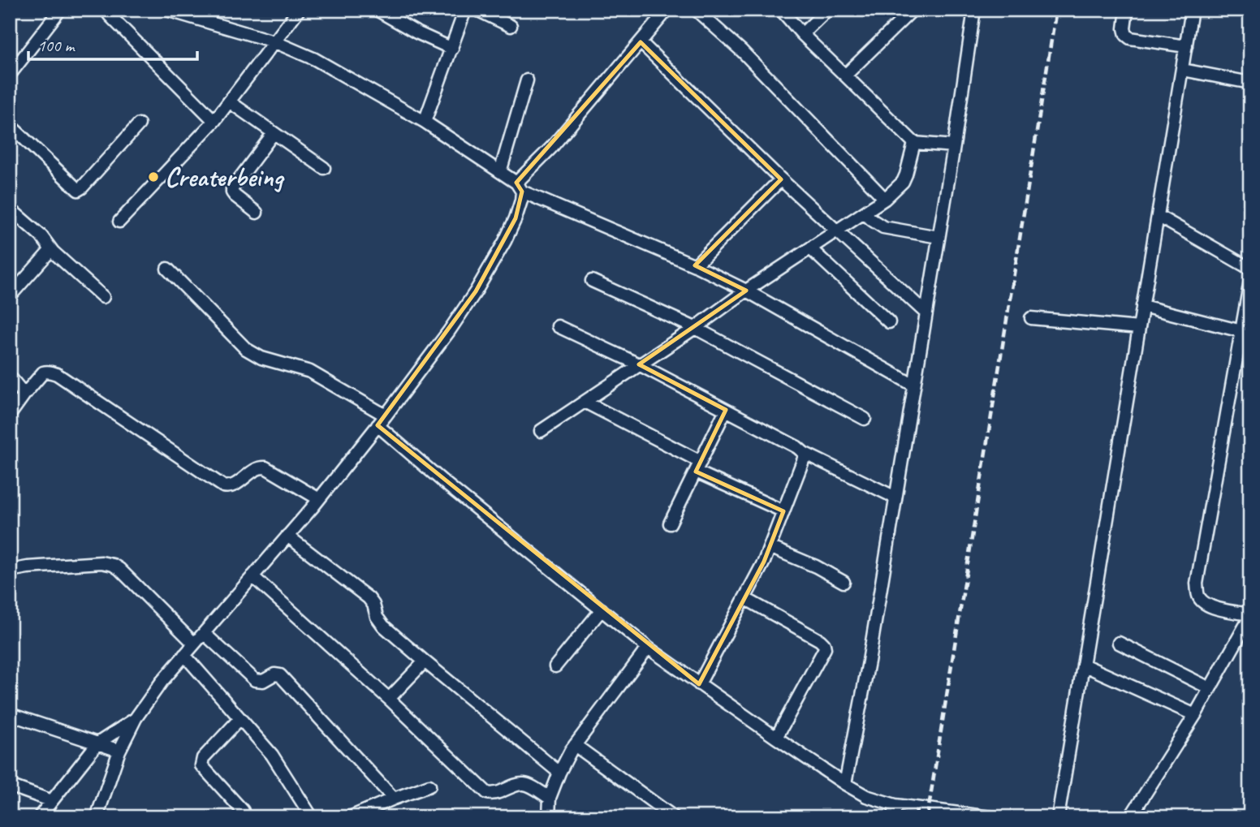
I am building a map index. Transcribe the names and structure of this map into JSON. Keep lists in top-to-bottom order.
{
  "places": ["Createrbeing"],
  "scale_bar": "100 m"
}
